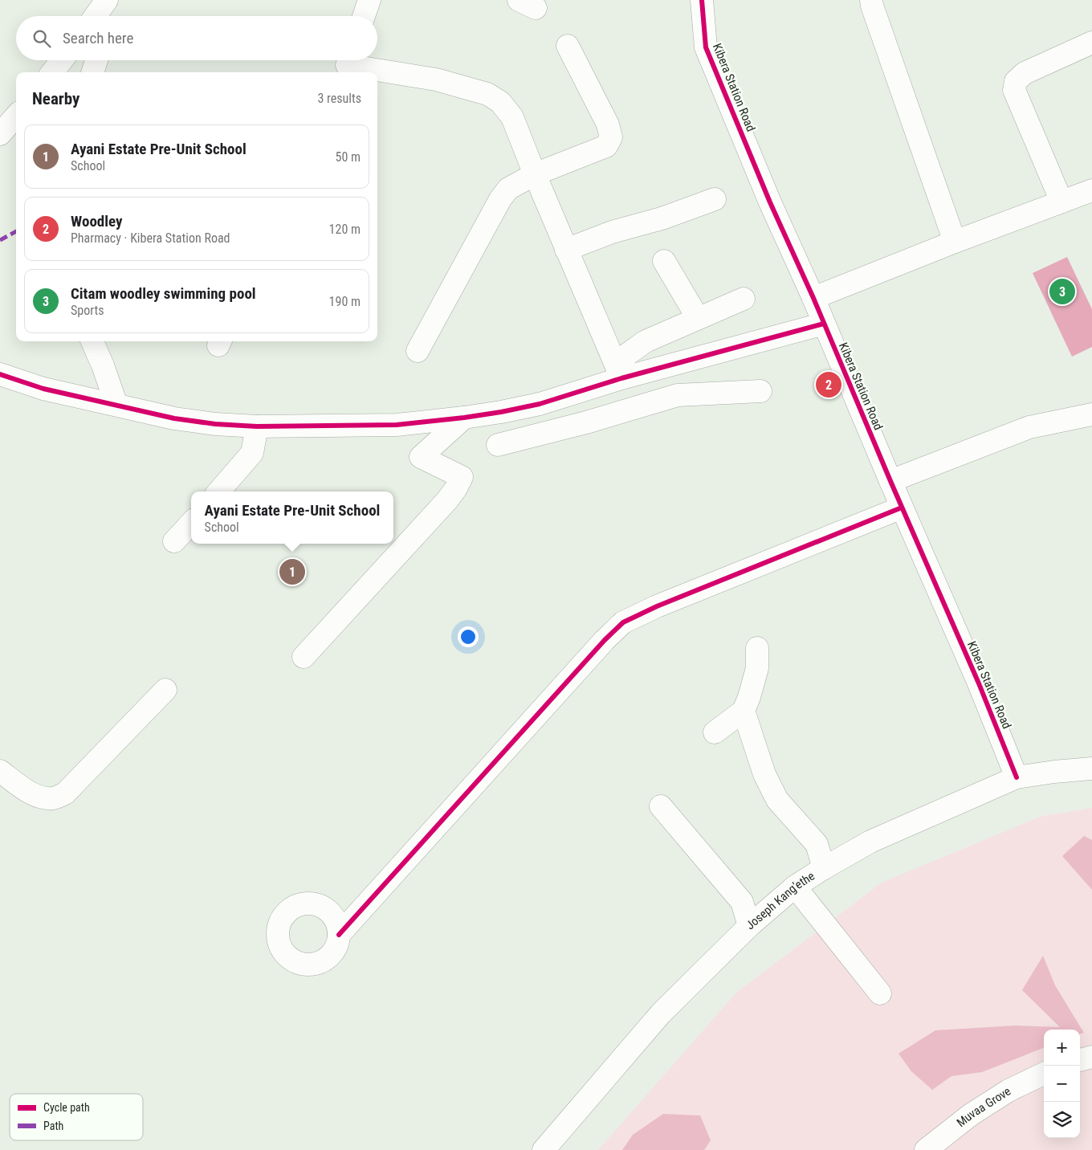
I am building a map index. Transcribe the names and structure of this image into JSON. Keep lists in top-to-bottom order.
{
  "streets": {
    "street": ["Kibera Station Road", "Joseph Kang'ethe", "Muvaa Grove"]
  },
  "crossings": [
    ["Kibera Station Road", "Joseph Kang'ethe"]
  ],
  "legend": ["Cycle path", "Path"],
  "page": {
    "search": "Search here",
    "heading": ["Nearby", "3 results"],
    "list": [
      {
        "mark": "1",
        "name": "Ayani Estate Pre-Unit School",
        "note": "School",
        "value": "50 m"
      },
      {
        "mark": "2",
        "name": "Woodley",
        "note": "Pharmacy · Kibera Station Road",
        "value": "120 m"
      },
      {
        "mark": "3",
        "name": "Citam woodley swimming pool",
        "note": "Sports",
        "value": "190 m"
      }
    ],
    "pins": ["3", "2", "1"],
    "popup": ["Ayani Estate Pre-Unit School", "School"],
    "map_buttons": ["+", "−"]
  }
}
